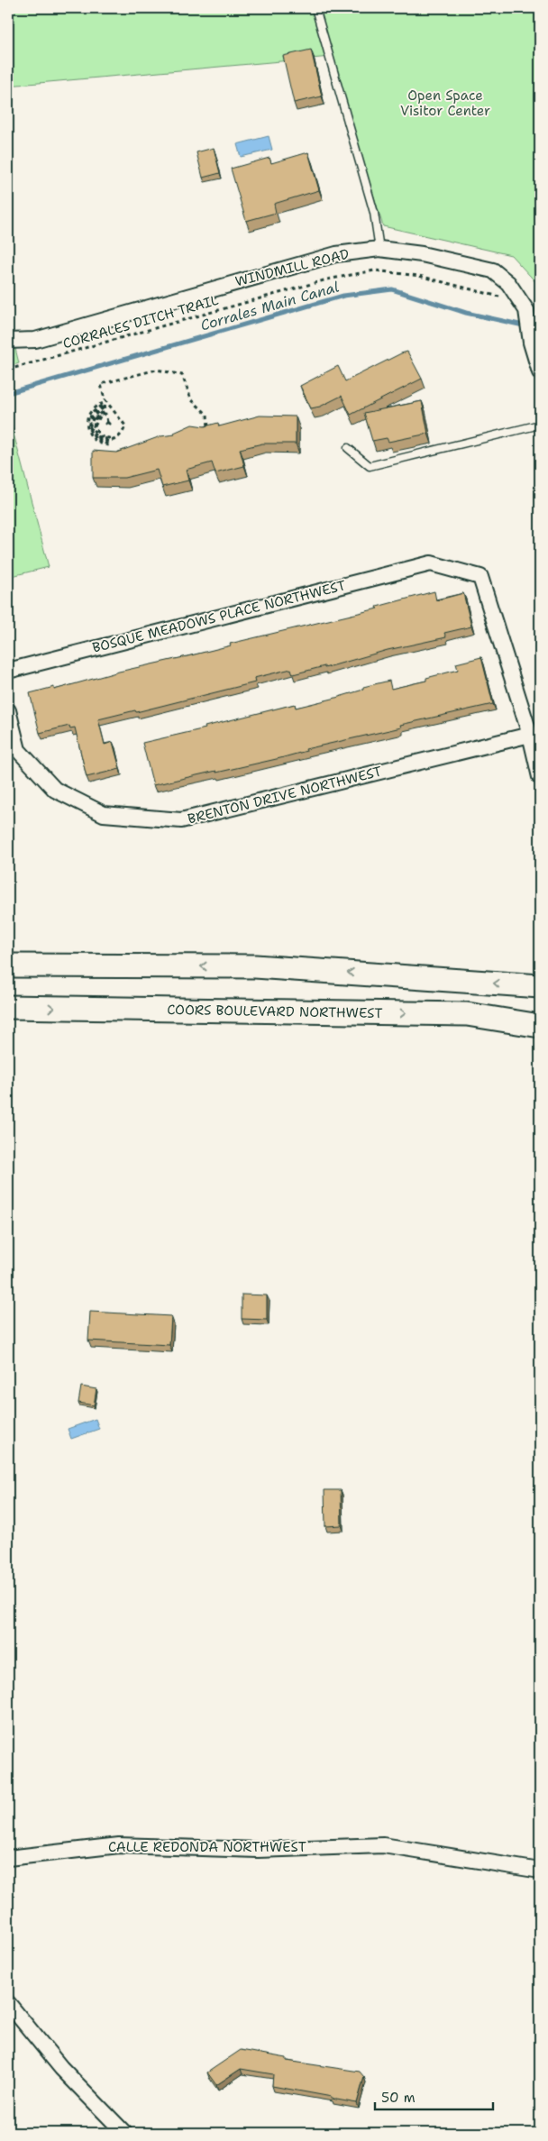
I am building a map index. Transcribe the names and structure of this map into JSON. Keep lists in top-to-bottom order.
{
  "streets": {
    "main road": ["COORS BOULEVARD NORTHWEST"],
    "street": [
      "WINDMILL ROAD",
      "BOSQUE MEADOWS PLACE NORTHWEST",
      "BRENTON DRIVE NORTHWEST",
      "CALLE REDONDA NORTHWEST"
    ],
    "path": ["CORRALES DITCH TRAIL"]
  },
  "crossings": [
    ["WINDMILL ROAD", "CORRALES DITCH TRAIL"],
    ["BOSQUE MEADOWS PLACE NORTHWEST", "BRENTON DRIVE NORTHWEST"]
  ],
  "water": ["Corrales Main Canal"],
  "parks": ["Open Space Visitor Center"],
  "scale_bar": "50 m"
}
